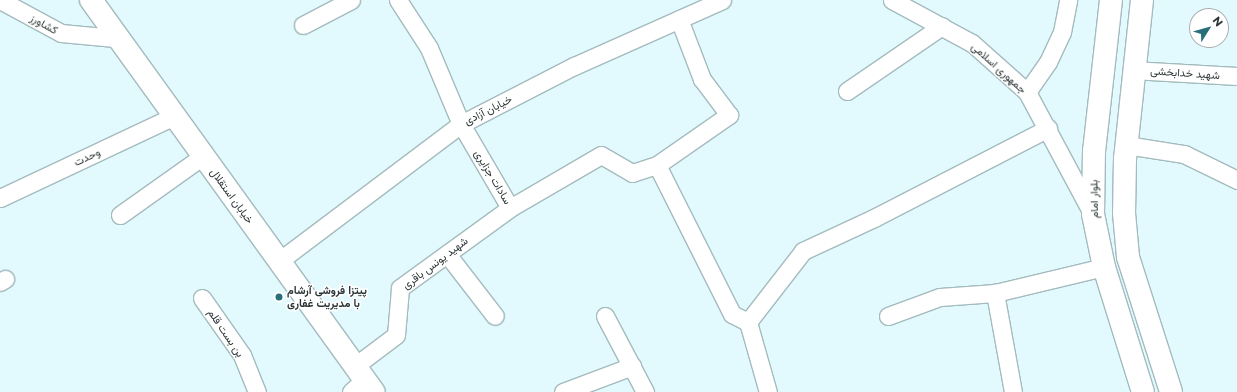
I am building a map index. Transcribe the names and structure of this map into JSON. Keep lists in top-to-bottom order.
{
  "streets": {
    "street": [
      "کشاورز",
      "جمهوری اسلامی",
      "شهید خدابخشی",
      "خیابان آزادی",
      "وحدت",
      "سادات جزایری",
      "خیابان استقلال",
      "بلوار امام",
      "شهید یونس باقری",
      "بن بست قلم"
    ]
  },
  "crossings": [
    ["کشاورز", "خیابان استقلال"],
    ["جمهوری اسلامی", "بلوار امام"],
    ["خیابان آزادی", "سادات جزایری"],
    ["خیابان آزادی", "خیابان استقلال"],
    ["وحدت", "خیابان استقلال"],
    ["سادات جزایری", "شهید یونس باقری"],
    ["خیابان استقلال", "شهید یونس باقری"]
  ],
  "places": ["پیتزا فروشی آرشام با مدیریت غفاری"],
  "north": "top right"
}
